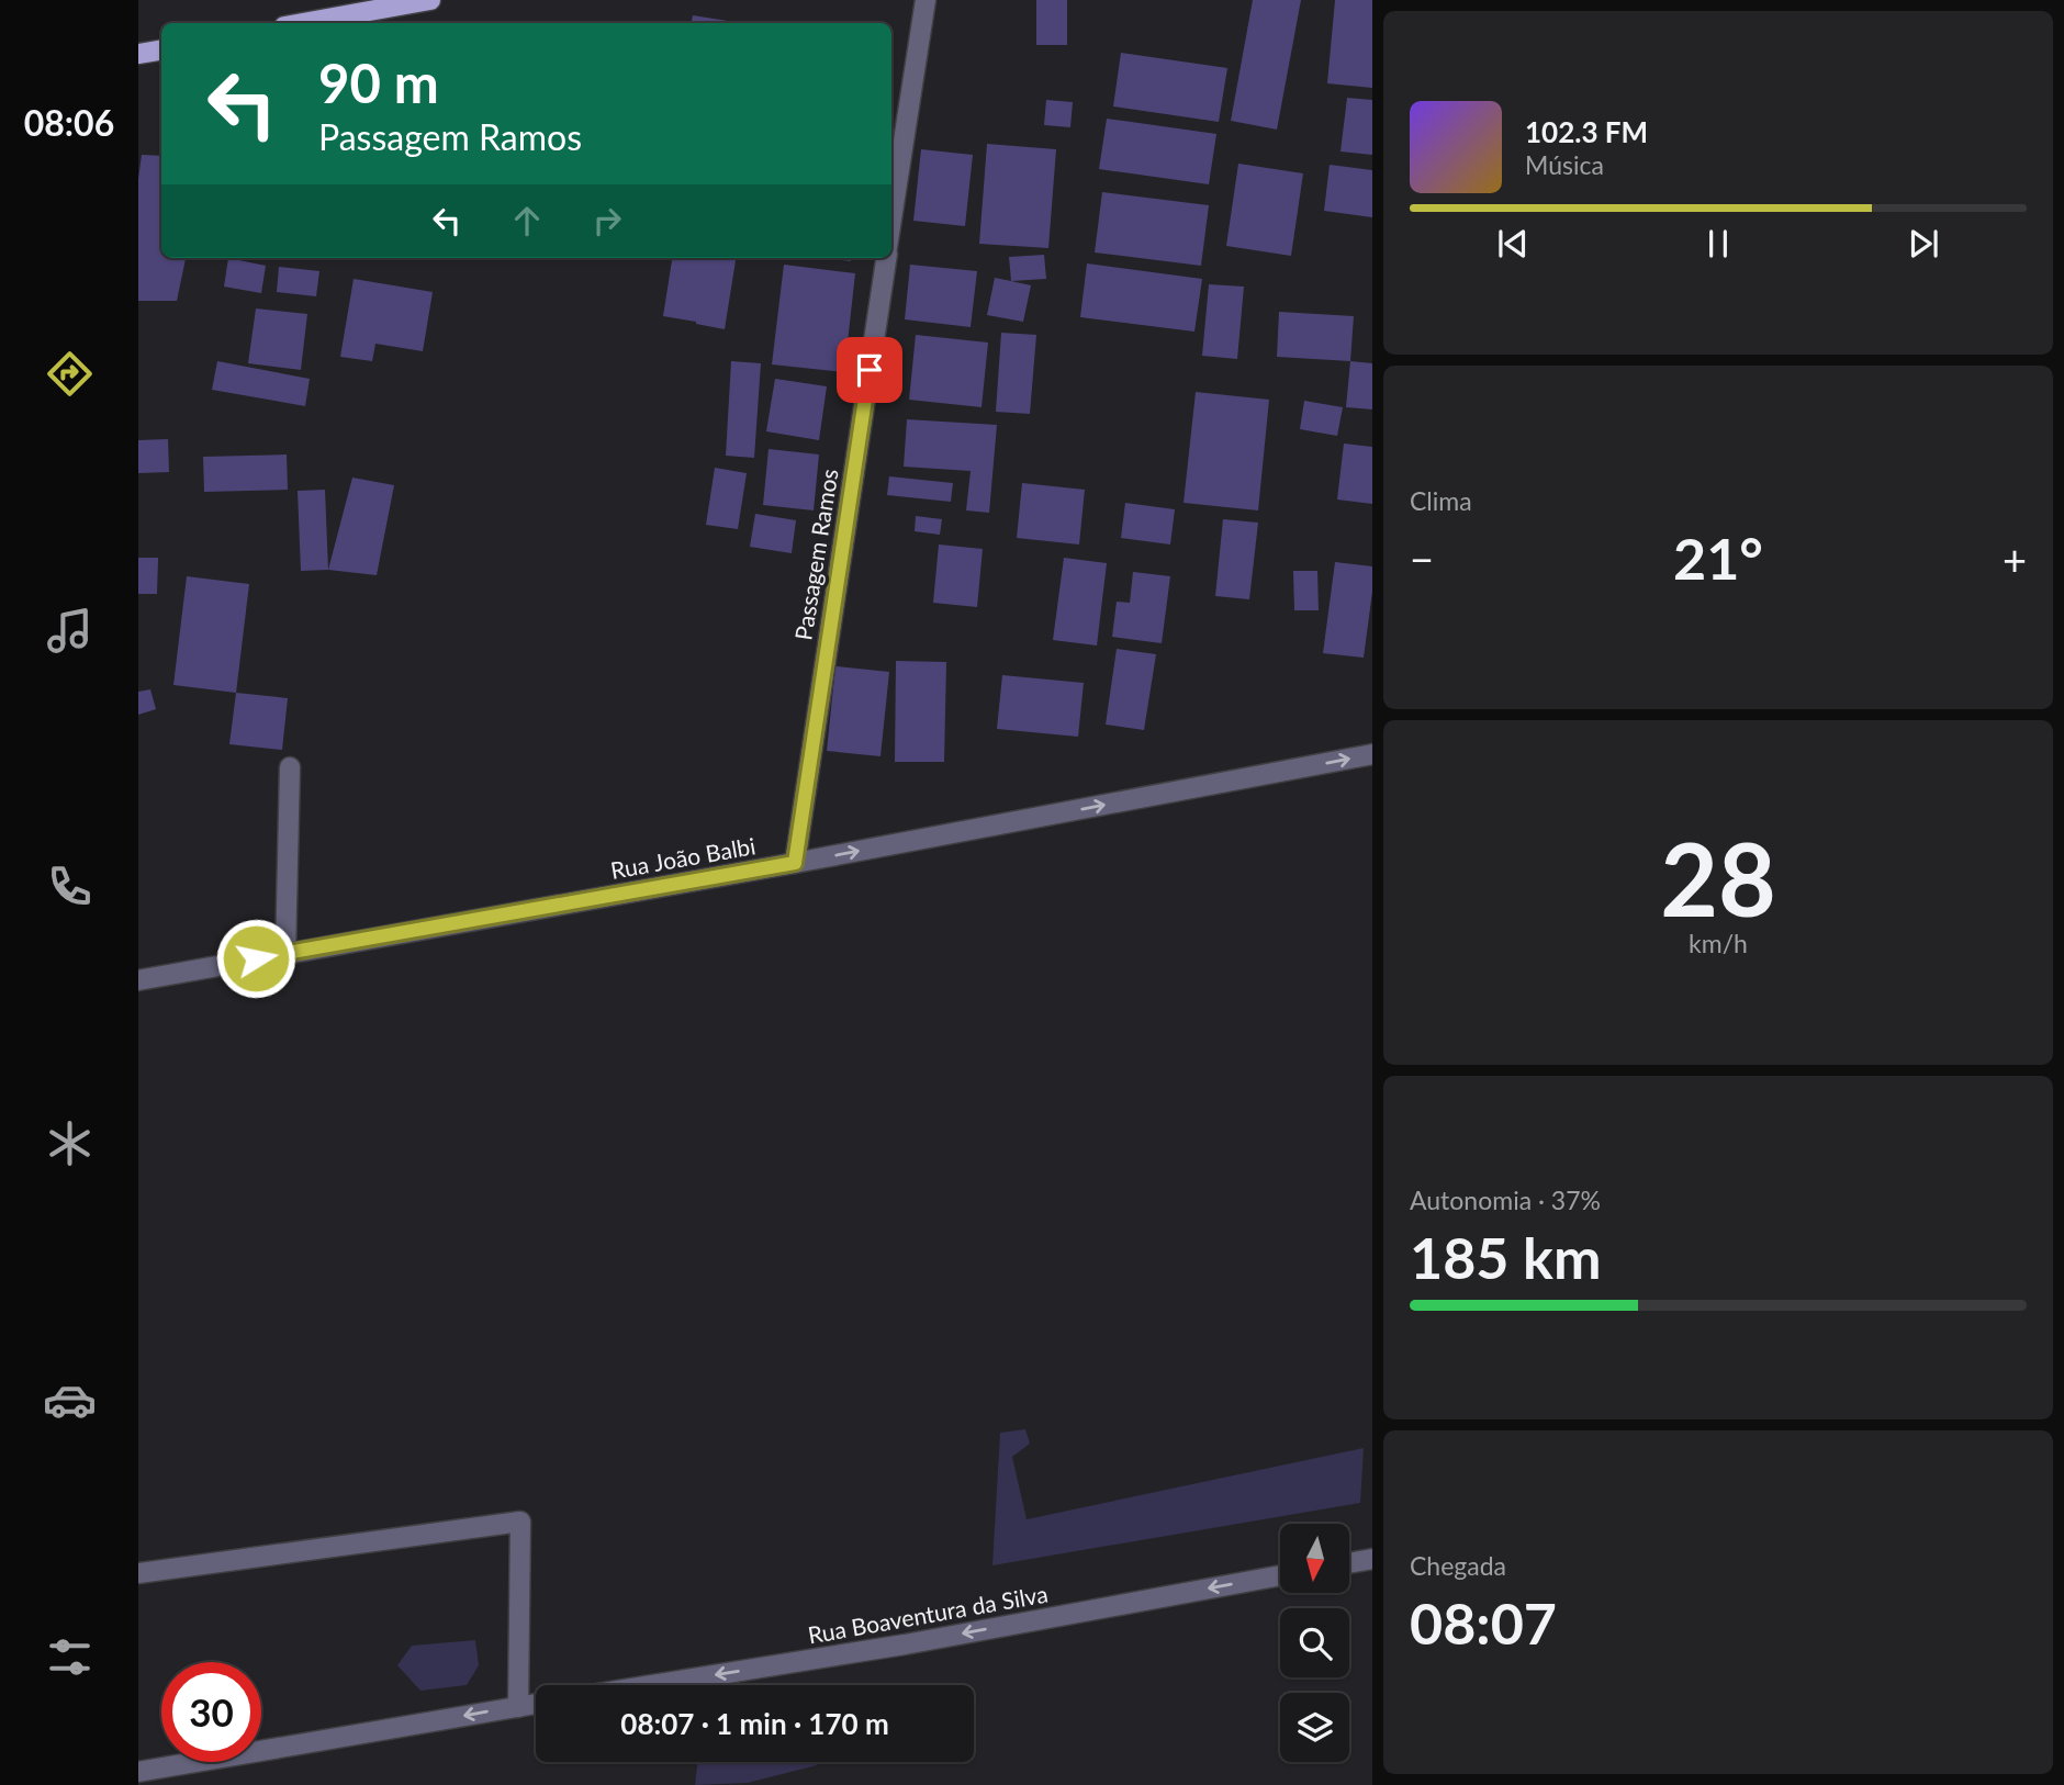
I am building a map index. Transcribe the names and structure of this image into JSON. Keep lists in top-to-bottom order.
{
  "streets": {
    "street": ["Passagem Ramos", "Rua João Balbi", "Rua Boaventura da Silva"]
  },
  "crossings": [
    ["Passagem Ramos", "Rua João Balbi"]
  ],
  "one_way": ["Rua João Balbi", "Rua Boaventura da Silva"],
  "north": "bottom",
  "page": {
    "tabs": "08:06",
    "turn": ["90 m", "Passagem Ramos"],
    "song": ["102.3 FM", "Música"],
    "tile": [
      "Clima",
      ["28", "km/h"],
      ["Autonomia · 37%", "185 km"],
      ["Chegada", "08:07"]
    ],
    "heat": ["−", "21°", "+"],
    "limit": "30",
    "trip": "08:07 · 1 min · 170 m"
  }
}
